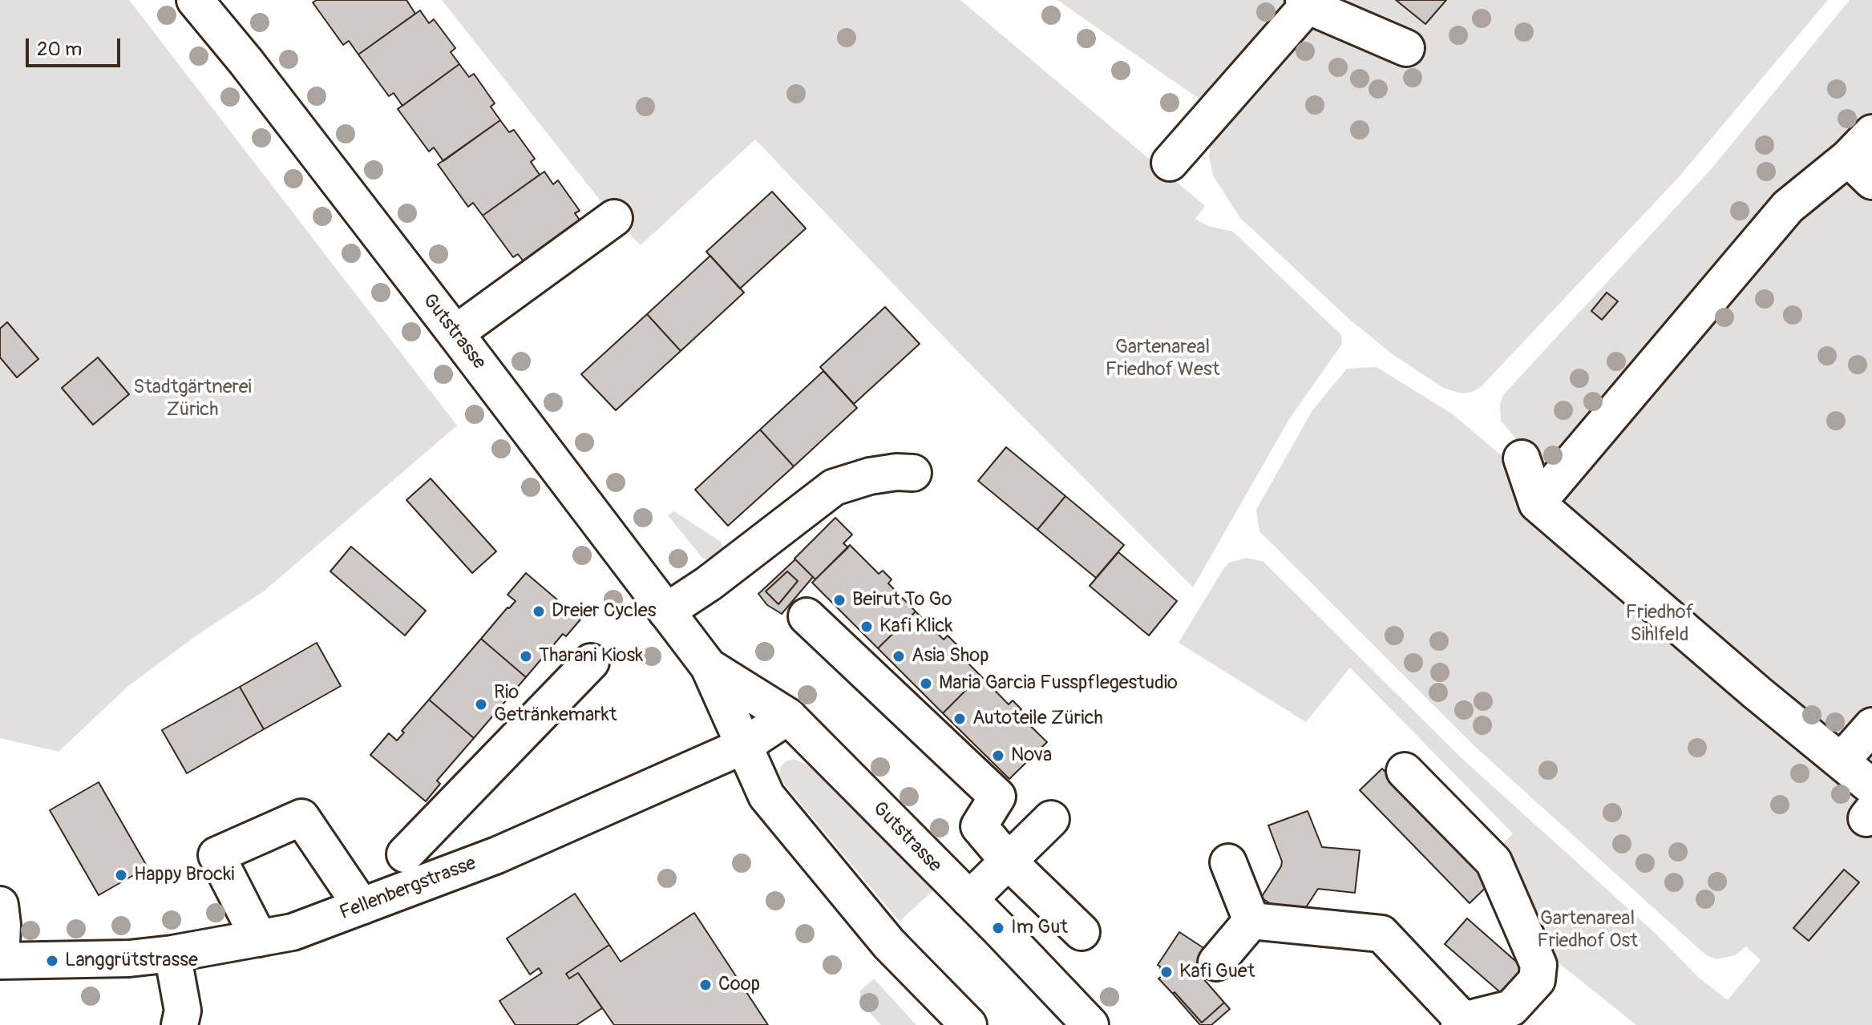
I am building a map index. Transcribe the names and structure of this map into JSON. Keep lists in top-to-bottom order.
{
  "streets": {
    "main road": ["Gutstrasse", "Fellenbergstrasse"]
  },
  "crossings": [
    ["Gutstrasse", "Fellenbergstrasse"]
  ],
  "parks": [
    "Gartenareal Friedhof West",
    "Stadtgärtnerei Zürich",
    "Friedhof Sihlfeld",
    "Gartenareal Friedhof Ost"
  ],
  "places": [
    "Beirut To Go",
    "Dreier Cycles",
    "Kafi Klick",
    "Tharani Kiosk",
    "Asia Shop",
    "Maria Garcia Fusspflegestudio",
    "Rio Getränkemarkt",
    "Autoteile Zürich",
    "Nova",
    "Happy Brocki",
    "Im Gut",
    "Langgrütstrasse",
    "Kafi Guet",
    "Coop"
  ],
  "scale_bar": "20 m"
}
